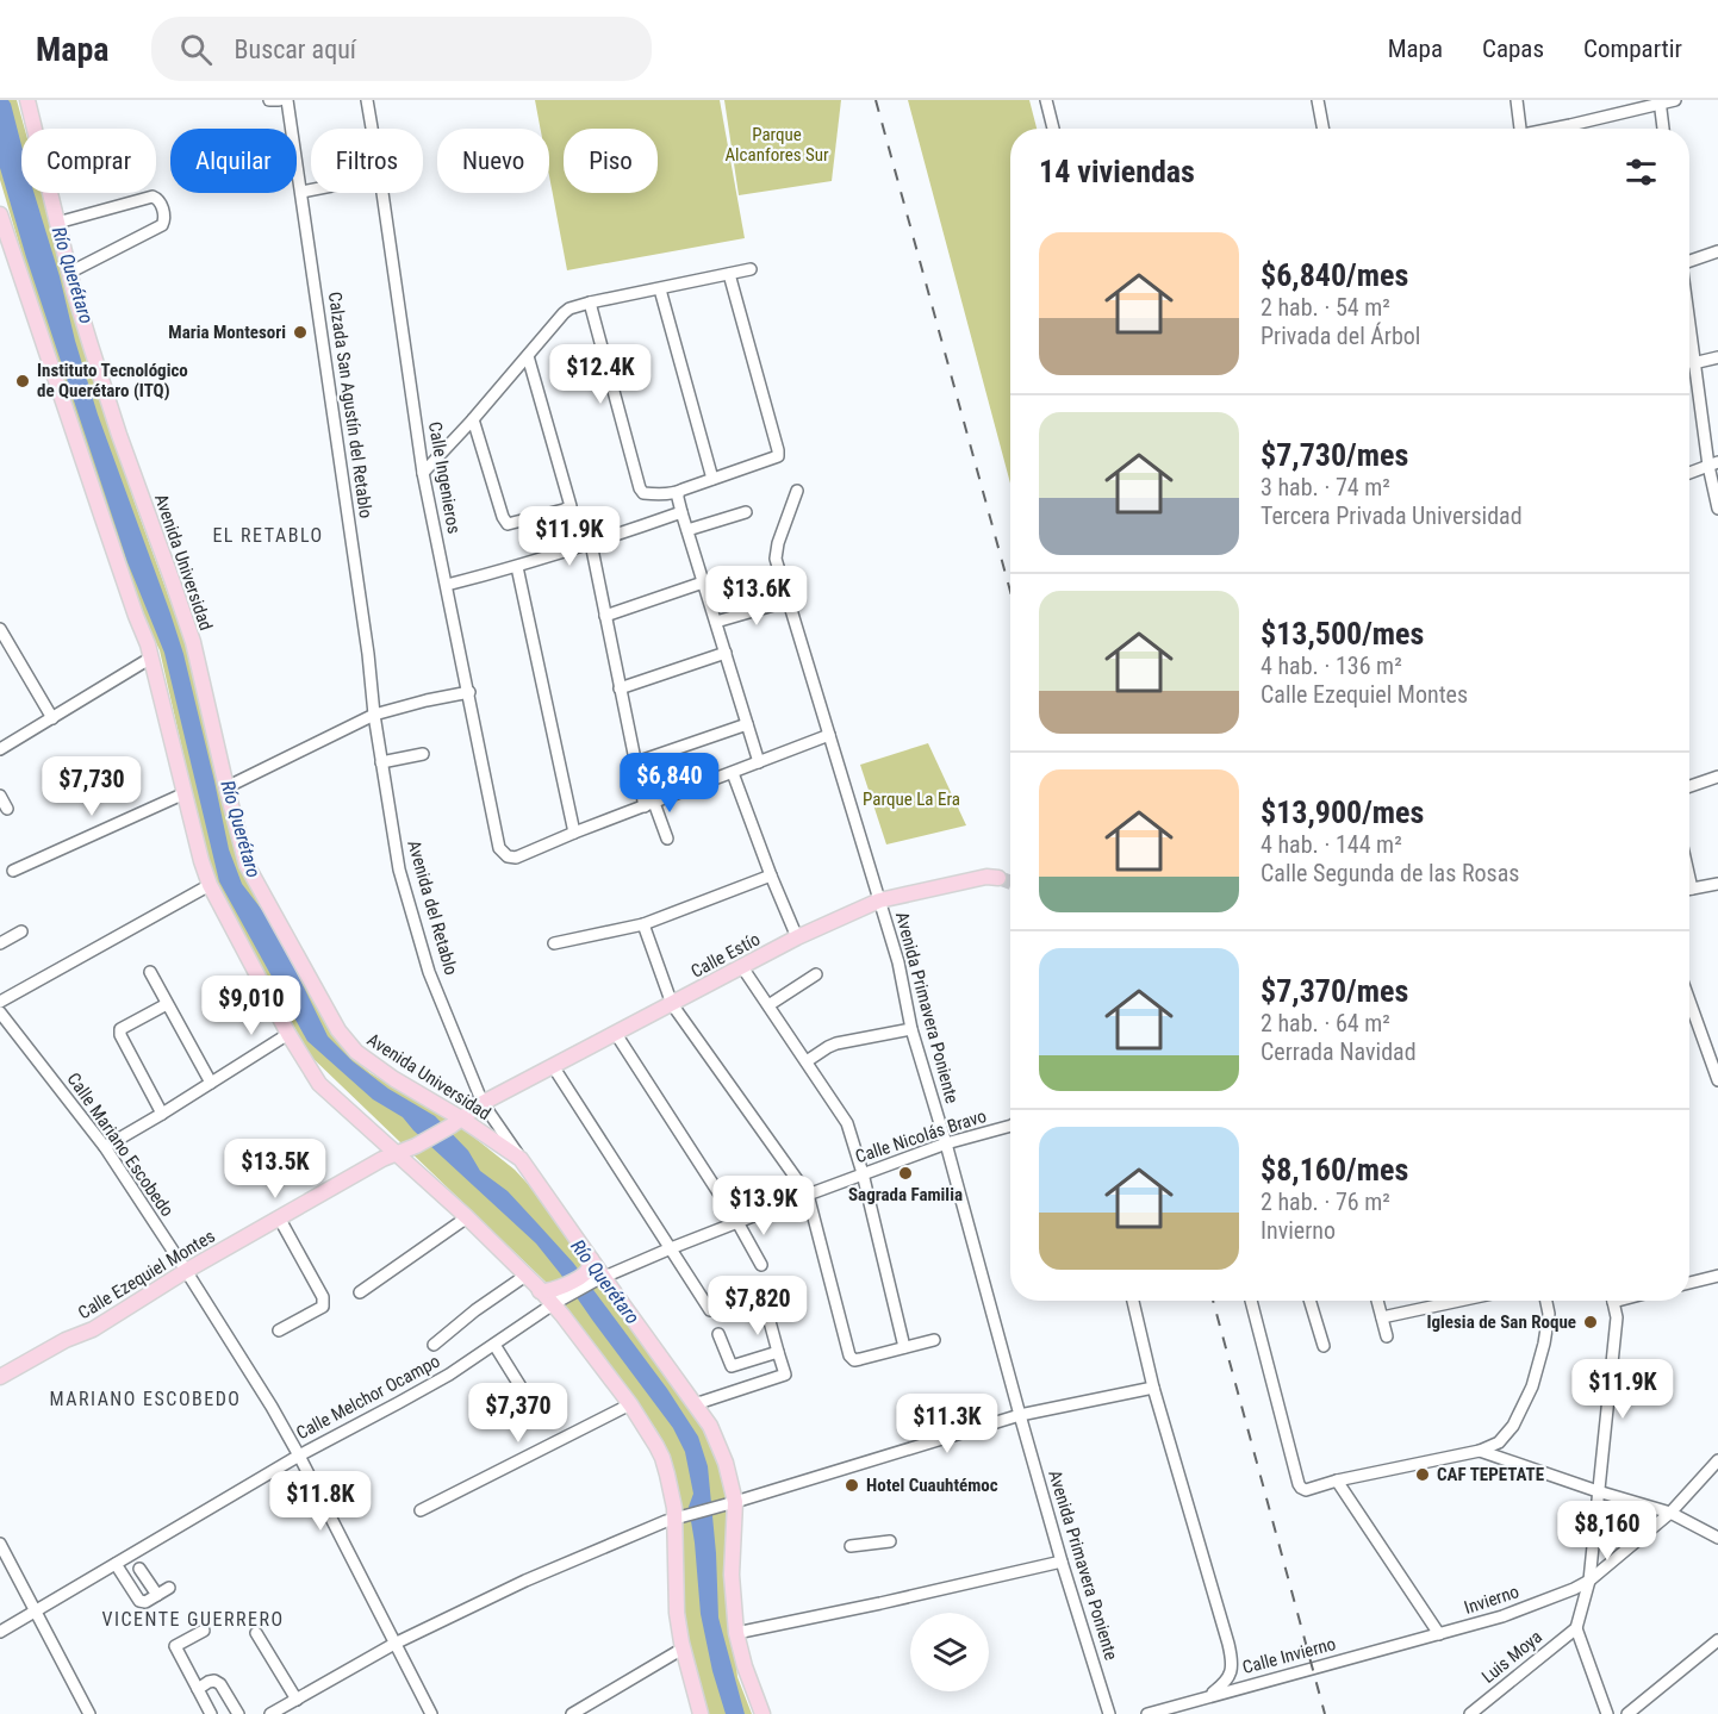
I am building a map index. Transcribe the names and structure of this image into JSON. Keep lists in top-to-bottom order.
{
  "streets": {
    "main road": ["Avenida Universidad", "Calle Estío", "Calle Ezequiel Montes"],
    "street": [
      "Calzada San Agustín del Retablo",
      "Calle Ingenieros",
      "Avenida del Retablo",
      "Avenida Primavera Poniente",
      "Calle Nicolás Bravo",
      "Calle Mariano Escobedo",
      "Calle Melchor Ocampo",
      "Invierno",
      "Calle Invierno",
      "Luis Moya"
    ]
  },
  "crossings": [
    ["Calzada San Agustín del Retablo", "Avenida del Retablo"],
    ["Avenida Universidad", "Avenida del Retablo"],
    ["Avenida Universidad", "Calle Nicolás Bravo"],
    ["Avenida Universidad", "Calle Ezequiel Montes"],
    ["Avenida del Retablo", "Calle Estío"],
    ["Calle Estío", "Avenida Primavera Poniente"],
    ["Avenida Primavera Poniente", "Calle Nicolás Bravo"],
    ["Calle Mariano Escobedo", "Calle Ezequiel Montes"],
    ["Calle Mariano Escobedo", "Calle Melchor Ocampo"],
    ["Invierno", "Calle Invierno"]
  ],
  "districts": ["EL RETABLO", "MARIANO ESCOBEDO", "VICENTE GUERRERO"],
  "water": ["Río Querétaro"],
  "parks": ["Parque Alcanfores Sur", "Parque La Era"],
  "places": [
    "Maria Montesori",
    "Instituto Tecnológico de Querétaro (ITQ)",
    "Sagrada Familia",
    "Iglesia de San Roque",
    "CAF TEPETATE",
    "Hotel Cuauhtémoc"
  ],
  "page": {
    "header": "Mapa",
    "search": "Buscar aquí",
    "nav": ["Mapa", "Capas", "Compartir"],
    "chip": [
      "Comprar",
      "Alquilar",
      "Filtros",
      "Nuevo",
      "Piso"
    ],
    "heading": "14 viviendas",
    "list": [
      {
        "name": "$6,840/mes",
        "note": "2 hab. · 54 m² · Privada del Árbol"
      },
      {
        "name": "$7,730/mes",
        "note": "3 hab. · 74 m² · Tercera Privada Universidad"
      },
      {
        "name": "$13,500/mes",
        "note": "4 hab. · 136 m² · Calle Ezequiel Montes"
      },
      {
        "name": "$13,900/mes",
        "note": "4 hab. · 144 m² · Calle Segunda de las Rosas"
      },
      {
        "name": "$7,370/mes",
        "note": "2 hab. · 64 m² · Cerrada Navidad"
      },
      {
        "name": "$8,160/mes",
        "note": "2 hab. · 76 m² · Invierno"
      }
    ],
    "price": [
      "$12.4K",
      "$11.9K",
      "$13.6K",
      "$6,840",
      "$7,730",
      "$9,010",
      "$13.5K",
      "$13.9K",
      "$7,820",
      "$11.9K",
      "$7,370",
      "$11.3K",
      "$11.8K",
      "$8,160"
    ]
  }
}
